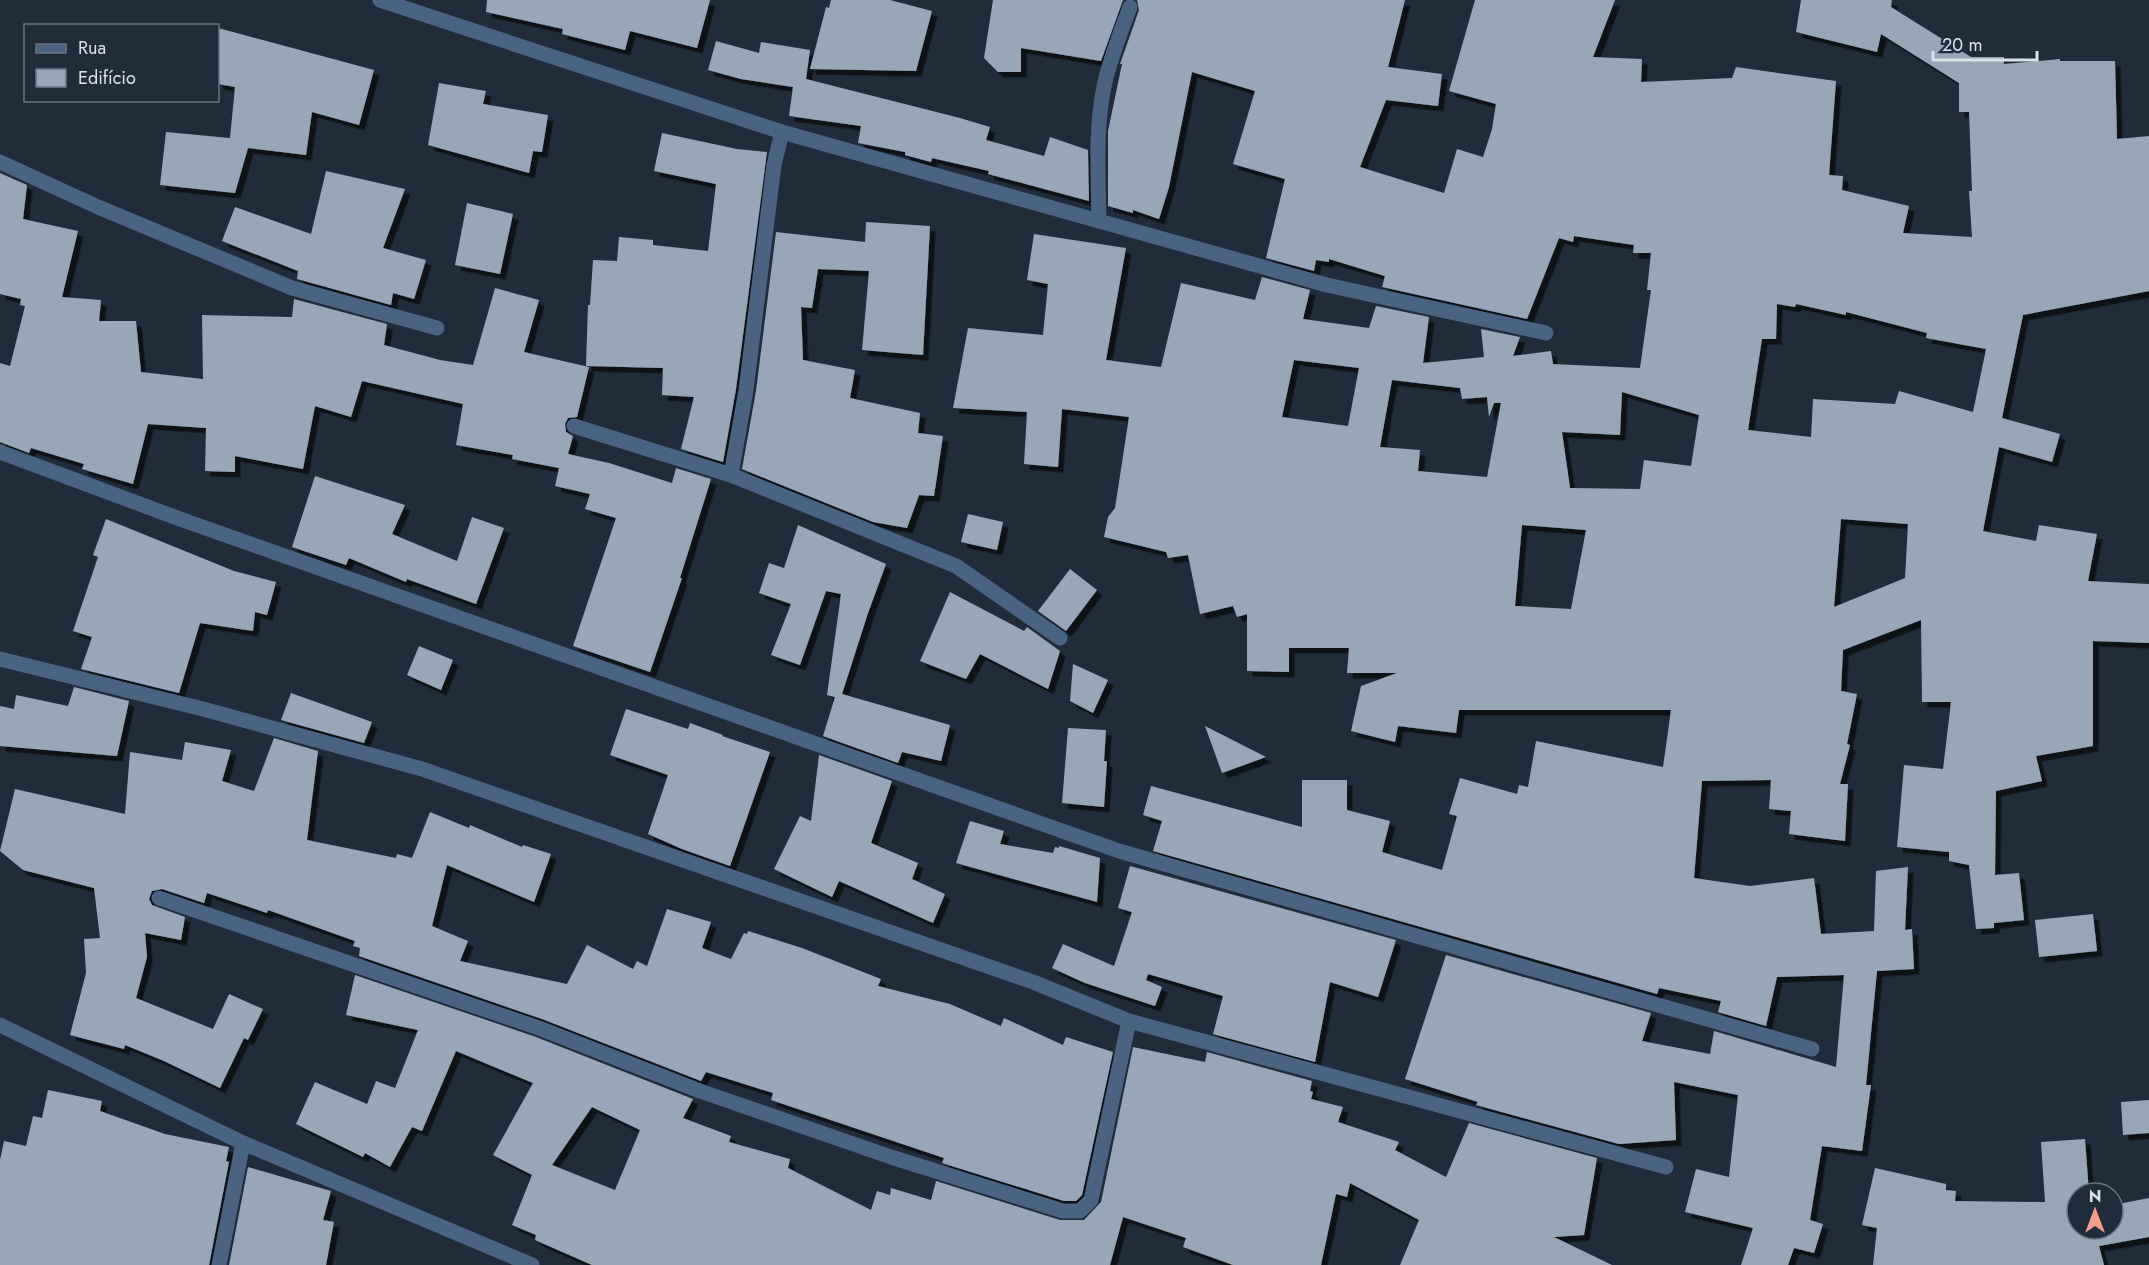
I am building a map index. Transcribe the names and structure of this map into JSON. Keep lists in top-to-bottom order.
{
  "legend": ["Rua", "Edifício"],
  "scale_bar": "20 m",
  "north": "top"
}
